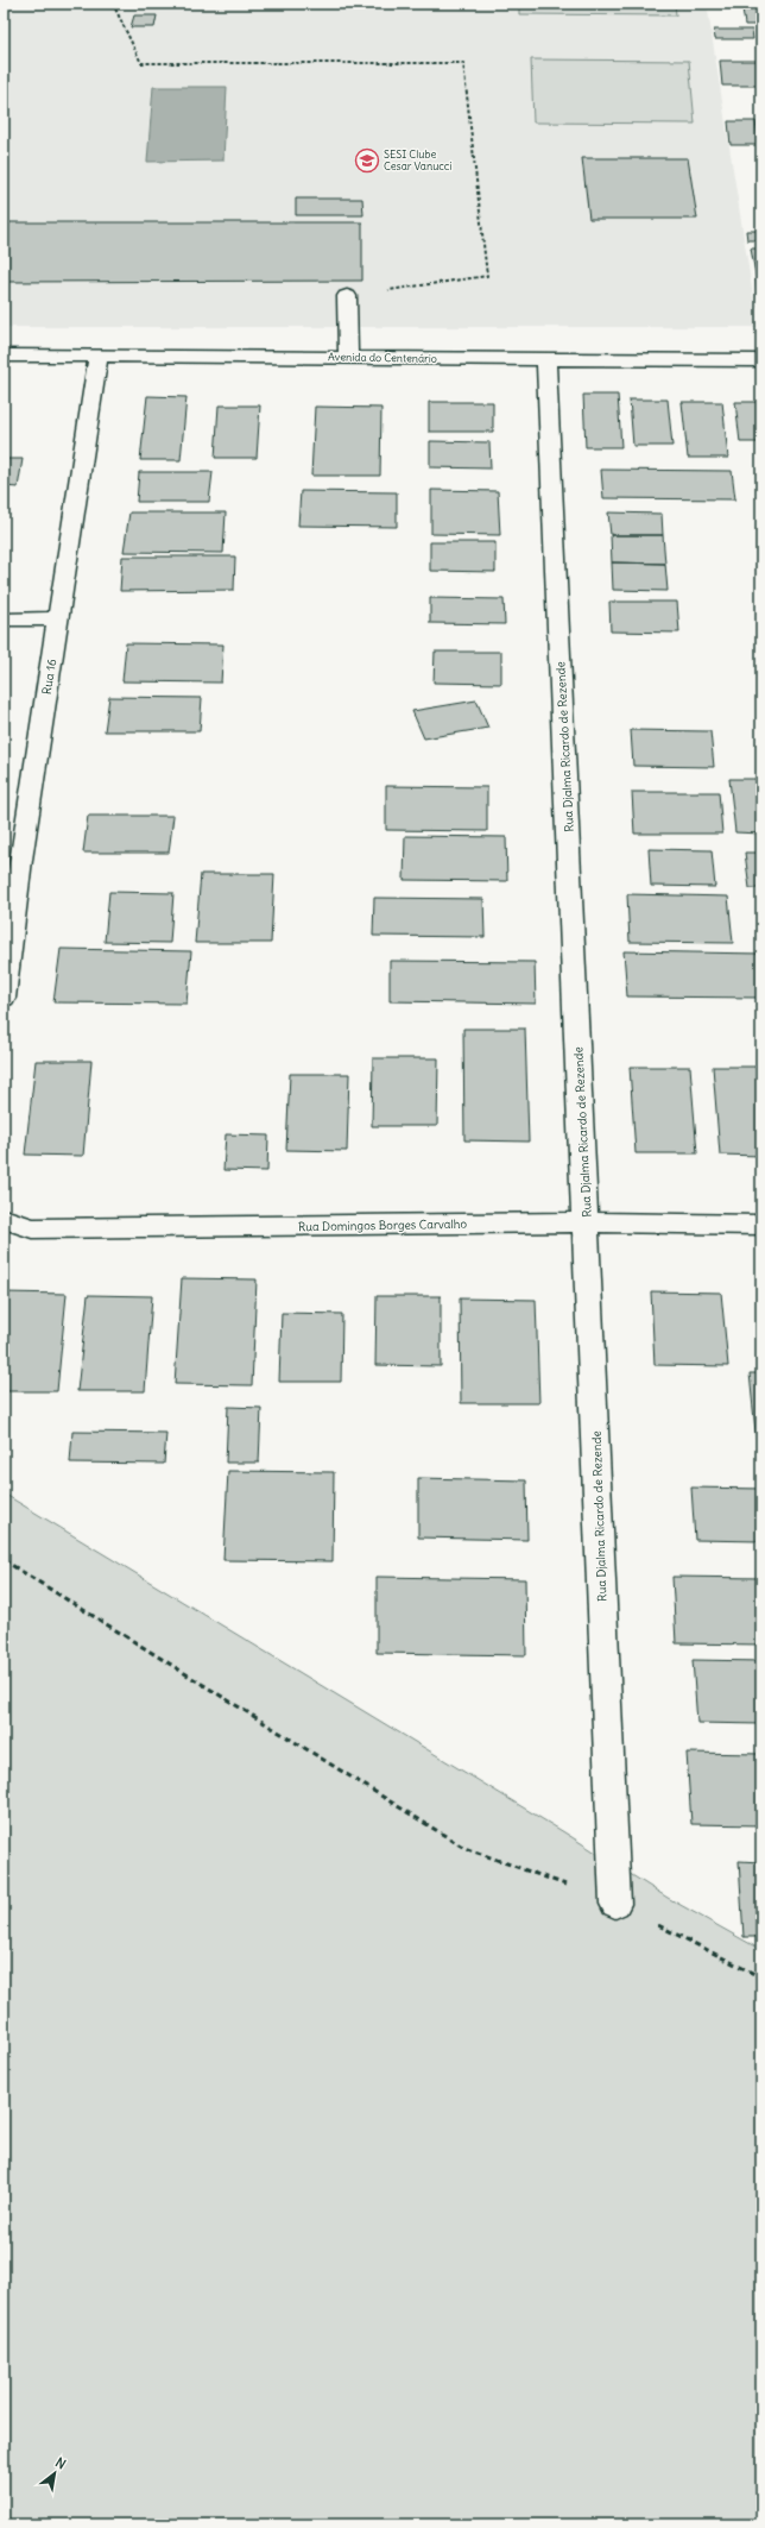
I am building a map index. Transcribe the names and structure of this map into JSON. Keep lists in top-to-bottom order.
{
  "streets": {
    "street": [
      "Avenida do Centenário",
      "Rua 16",
      "Rua Djalma Ricardo de Rezende",
      "Rua Domingos Borges Carvalho"
    ]
  },
  "crossings": [
    ["Avenida do Centenário", "Rua 16"],
    ["Avenida do Centenário", "Rua Djalma Ricardo de Rezende"],
    ["Rua Djalma Ricardo de Rezende", "Rua Domingos Borges Carvalho"]
  ],
  "places": {
    "school or university": ["SESI Clube Cesar Vanucci"]
  },
  "north": "top right"
}
